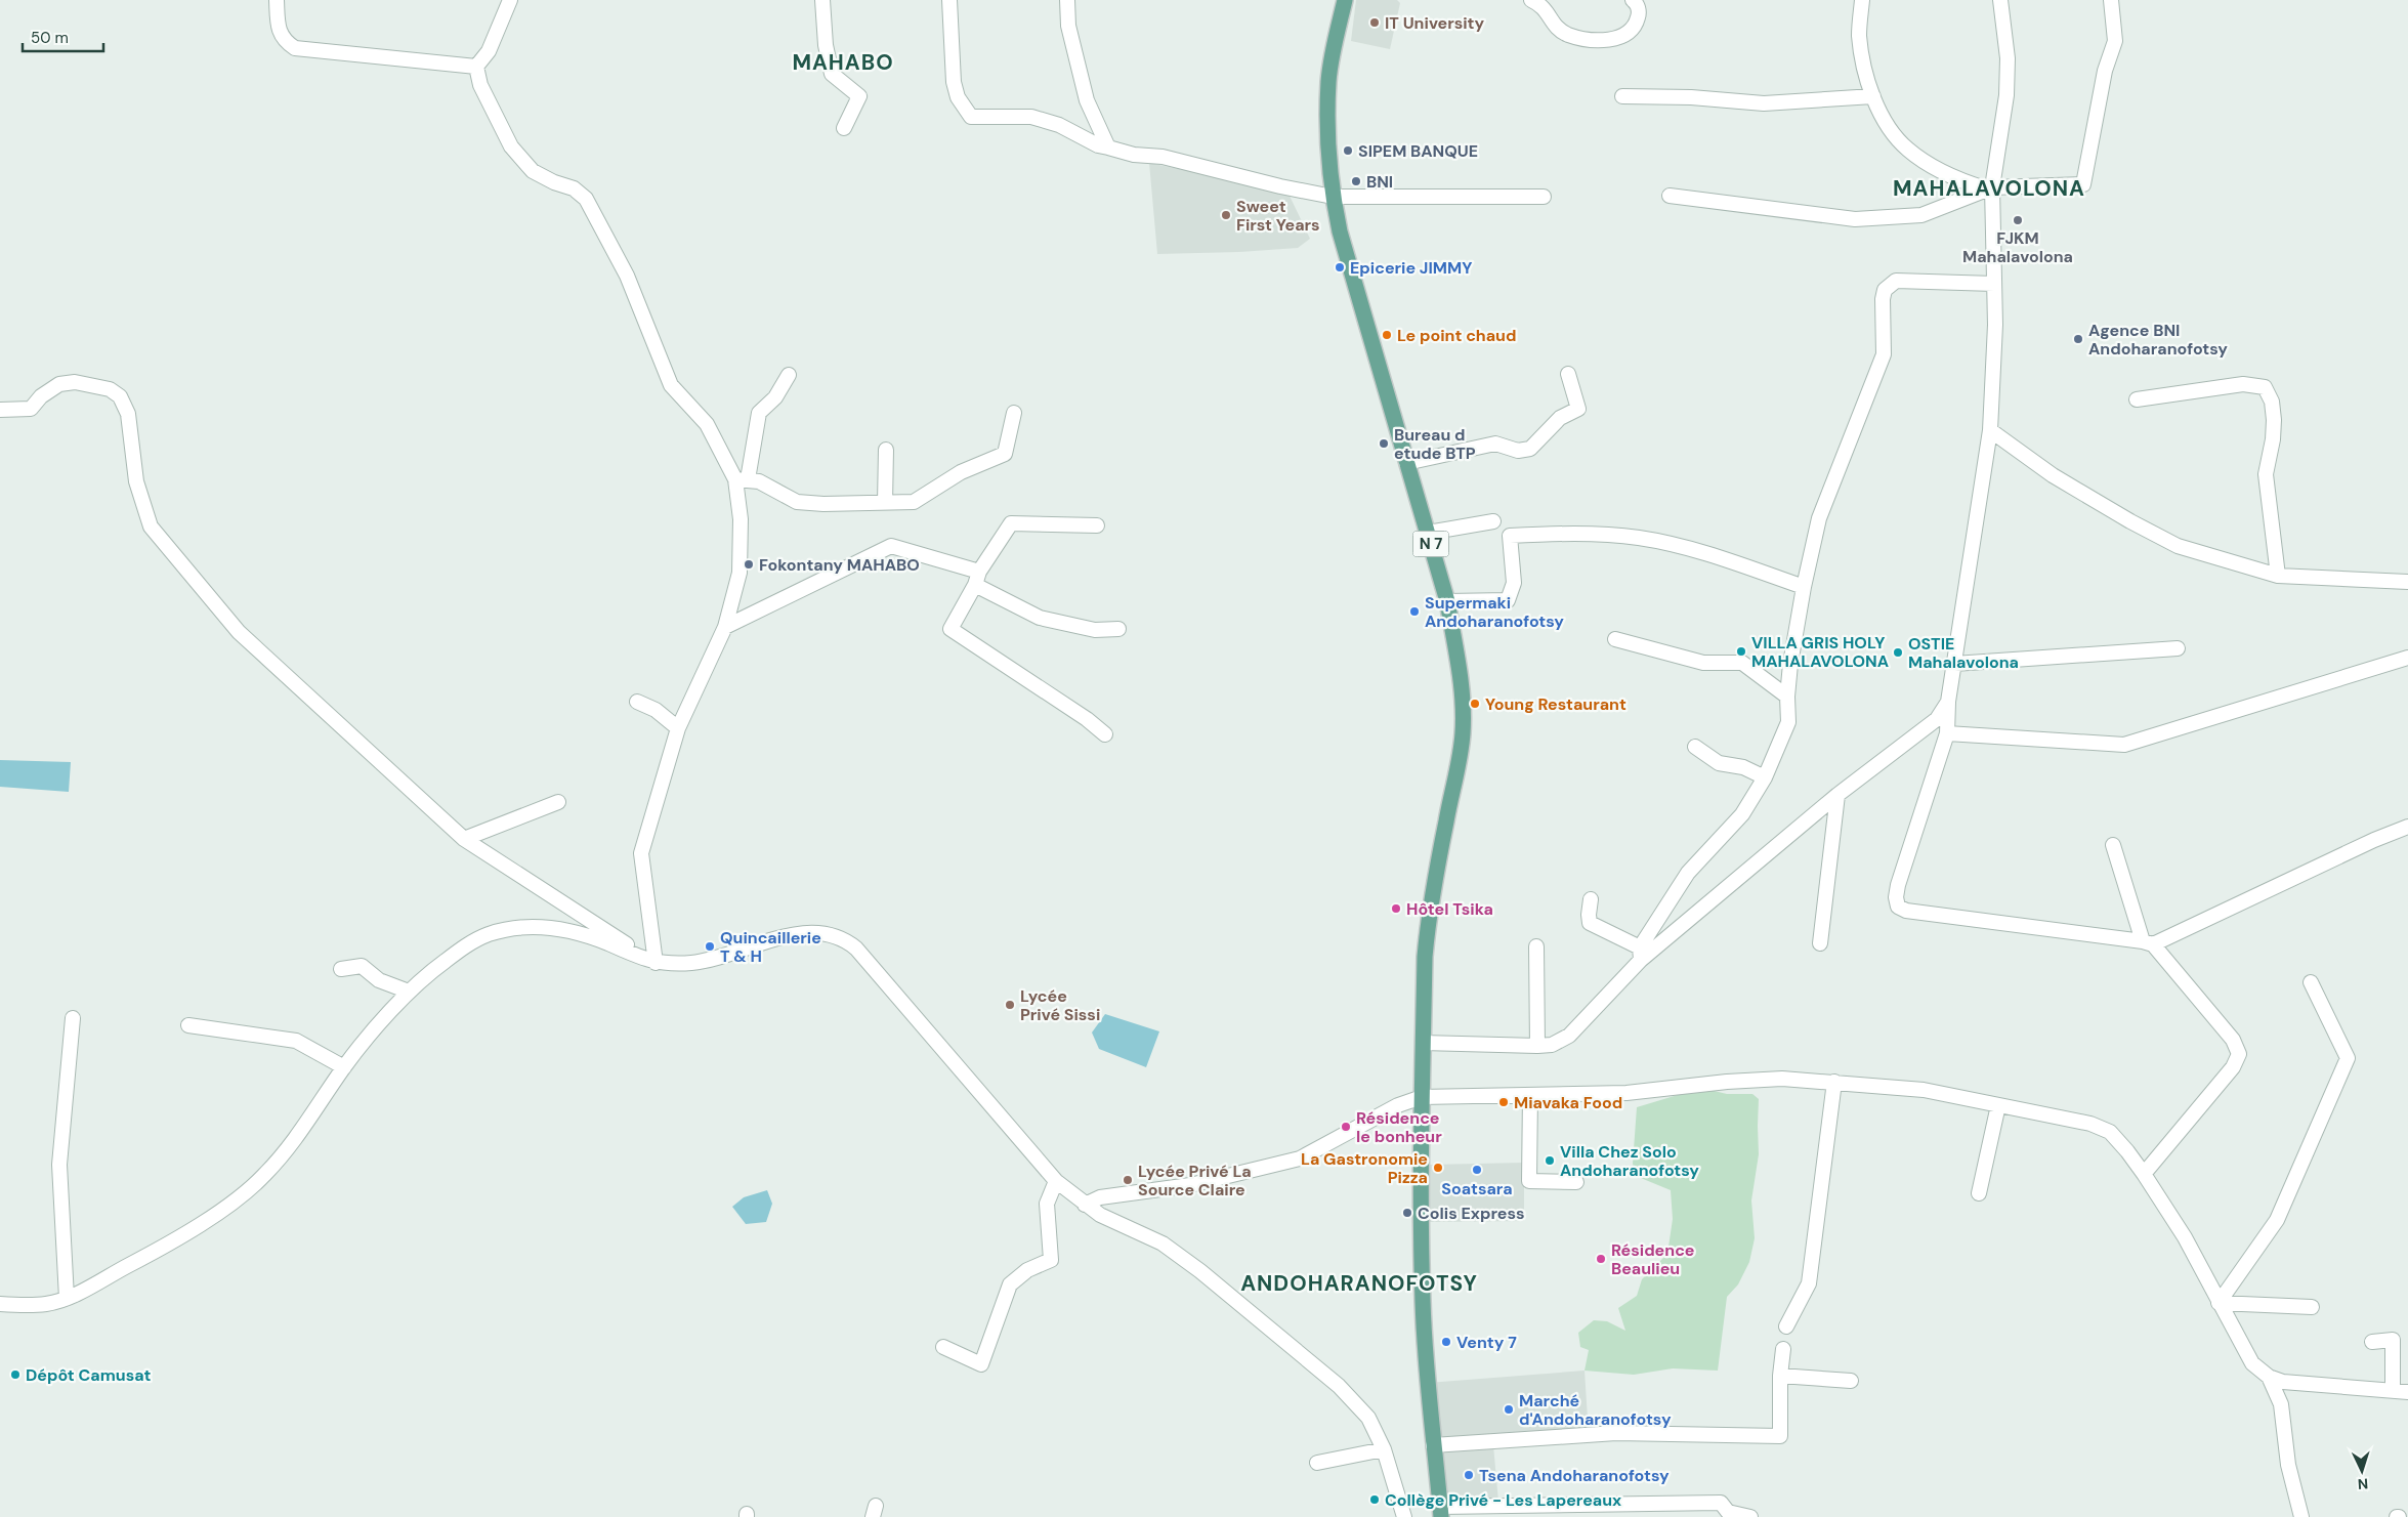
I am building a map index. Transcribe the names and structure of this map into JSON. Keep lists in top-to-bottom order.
{
  "streets": {
    "main road": ["N 7"]
  },
  "districts": ["MAHABO", "MAHALAVOLONA", "ANDOHARANOFOTSY"],
  "places": [
    "IT University",
    "SIPEM BANQUE",
    "BNI",
    "Sweet First Years",
    "FJKM Mahalavolona",
    "Epicerie JIMMY",
    "Le point chaud",
    "Agence BNI Andoharanofotsy",
    "Bureau d etude BTP",
    "Fokontany MAHABO",
    "Supermaki Andoharanofotsy",
    "VILLA GRIS HOLY MAHALAVOLONA",
    "OSTIE Mahalavolona",
    "Young Restaurant",
    "Hôtel Tsika",
    "Quincaillerie T & H",
    "Lycée Privé Sissi",
    "Miavaka Food",
    "Résidence le bonheur",
    "Villa Chez Solo Andoharanofotsy",
    "La Gastronomie Pizza",
    "Soatsara",
    "Lycée Privé La Source Claire",
    "Colis Express",
    "Résidence Beaulieu",
    "Venty 7",
    "Dépôt Camusat",
    "Marché d'Andoharanofotsy",
    "Tsena Andoharanofotsy",
    "Collège Privé - Les Lapereaux"
  ],
  "scale_bar": "50 m",
  "north": "bottom"
}
